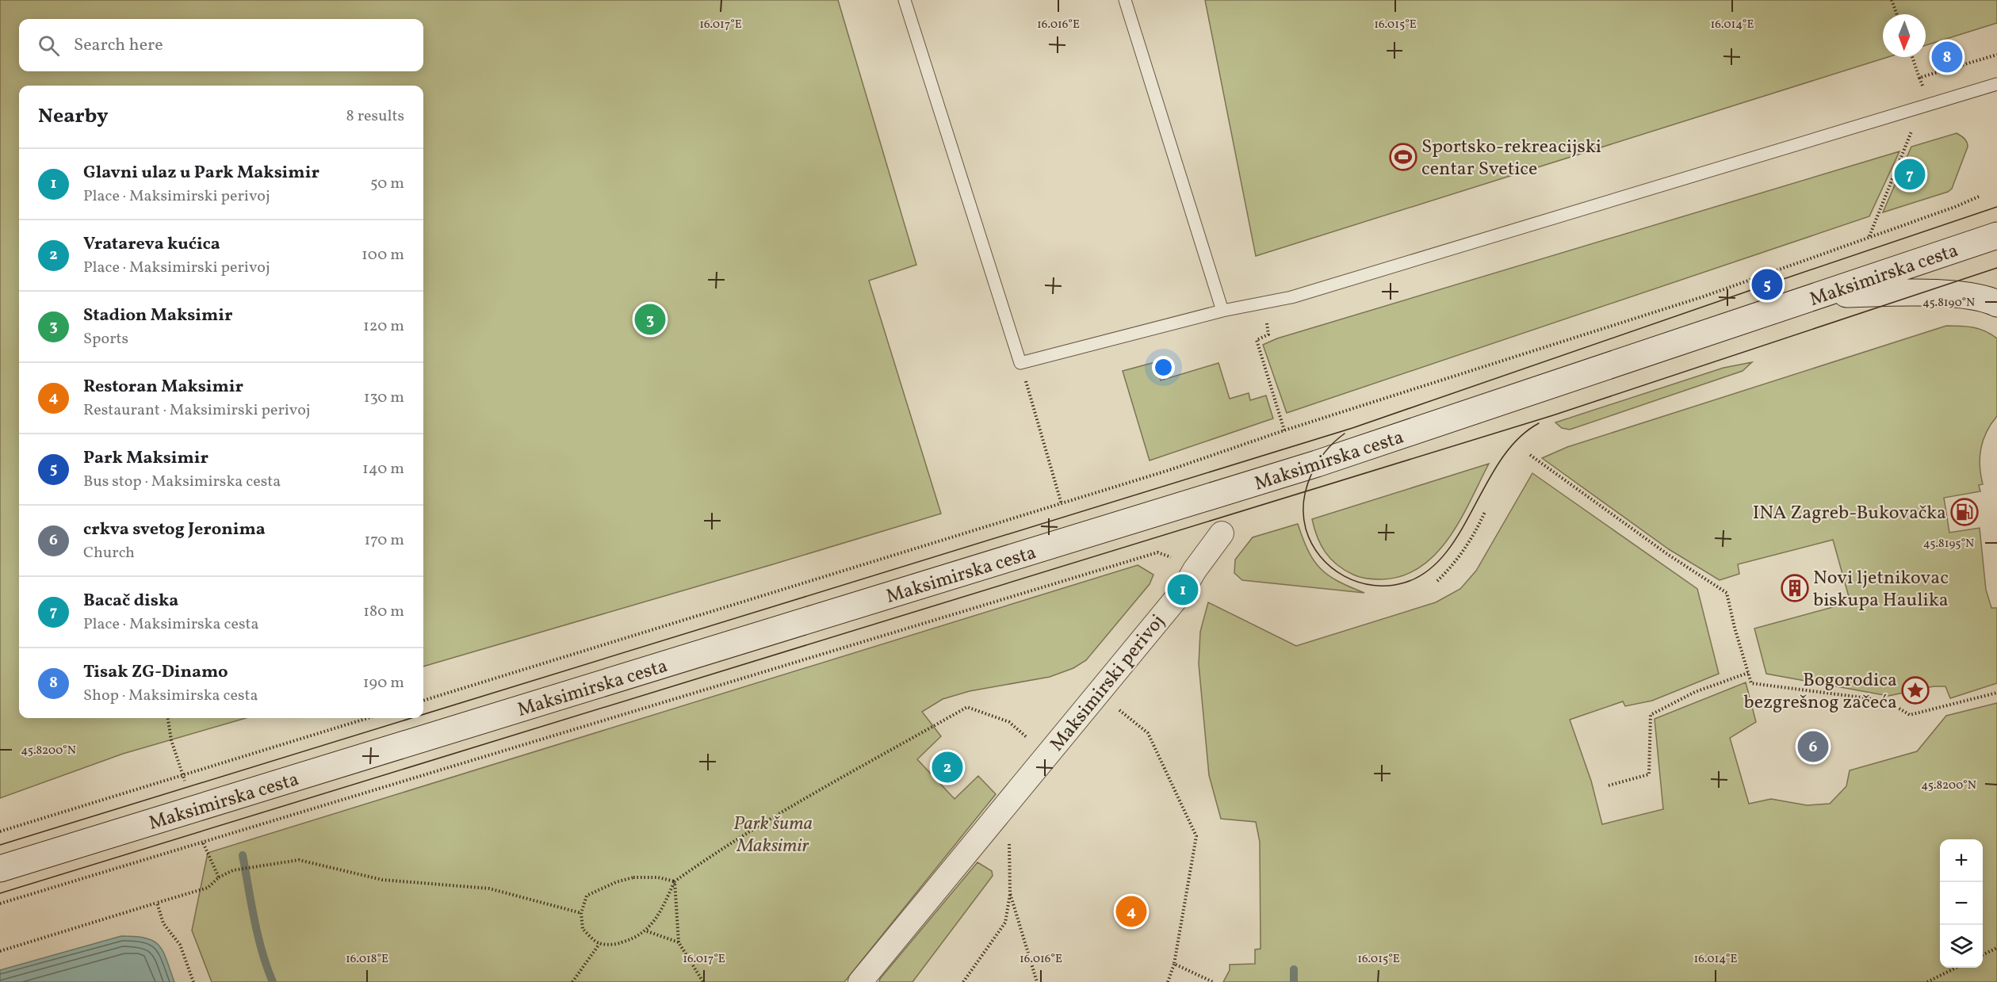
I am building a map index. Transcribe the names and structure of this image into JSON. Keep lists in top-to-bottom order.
{
  "streets": {
    "main road": ["Maksimirska cesta"],
    "street": ["Maksimirski perivoj"]
  },
  "parks": ["Park šuma Maksimir"],
  "places": {
    "sports": ["Sportsko-rekreacijski centar Svetice"],
    "fuel station": ["INA Zagreb-Bukovačka"],
    "building": ["Novi ljetnikovac biskupa Haulika"],
    "place": ["Bogorodica bezgrešnog začeća"]
  },
  "north": "bottom",
  "page": {
    "search": "Search here",
    "pins": [
      "8",
      "7",
      "5",
      "3",
      "1",
      "6",
      "2",
      "4"
    ],
    "heading": ["Nearby", "8 results"],
    "list": [
      {
        "mark": "1",
        "name": "Glavni ulaz u Park Maksimir",
        "note": "Place · Maksimirski perivoj",
        "value": "50 m"
      },
      {
        "mark": "2",
        "name": "Vratareva kućica",
        "note": "Place · Maksimirski perivoj",
        "value": "100 m"
      },
      {
        "mark": "3",
        "name": "Stadion Maksimir",
        "note": "Sports",
        "value": "120 m"
      },
      {
        "mark": "4",
        "name": "Restoran Maksimir",
        "note": "Restaurant · Maksimirski perivoj",
        "value": "130 m"
      },
      {
        "mark": "5",
        "name": "Park Maksimir",
        "note": "Bus stop · Maksimirska cesta",
        "value": "140 m"
      },
      {
        "mark": "6",
        "name": "crkva svetog Jeronima",
        "note": "Church",
        "value": "170 m"
      },
      {
        "mark": "7",
        "name": "Bacač diska",
        "note": "Place · Maksimirska cesta",
        "value": "180 m"
      },
      {
        "mark": "8",
        "name": "Tisak ZG-Dinamo",
        "note": "Shop · Maksimirska cesta",
        "value": "190 m"
      }
    ],
    "map_buttons": ["+", "−"]
  },
  "coordinates": [
    "16.017°E",
    "16.016°E",
    "16.015°E",
    "16.014°E",
    "45.8190°N",
    "45.8195°N",
    "45.8200°N",
    "16.018°E"
  ]
}
